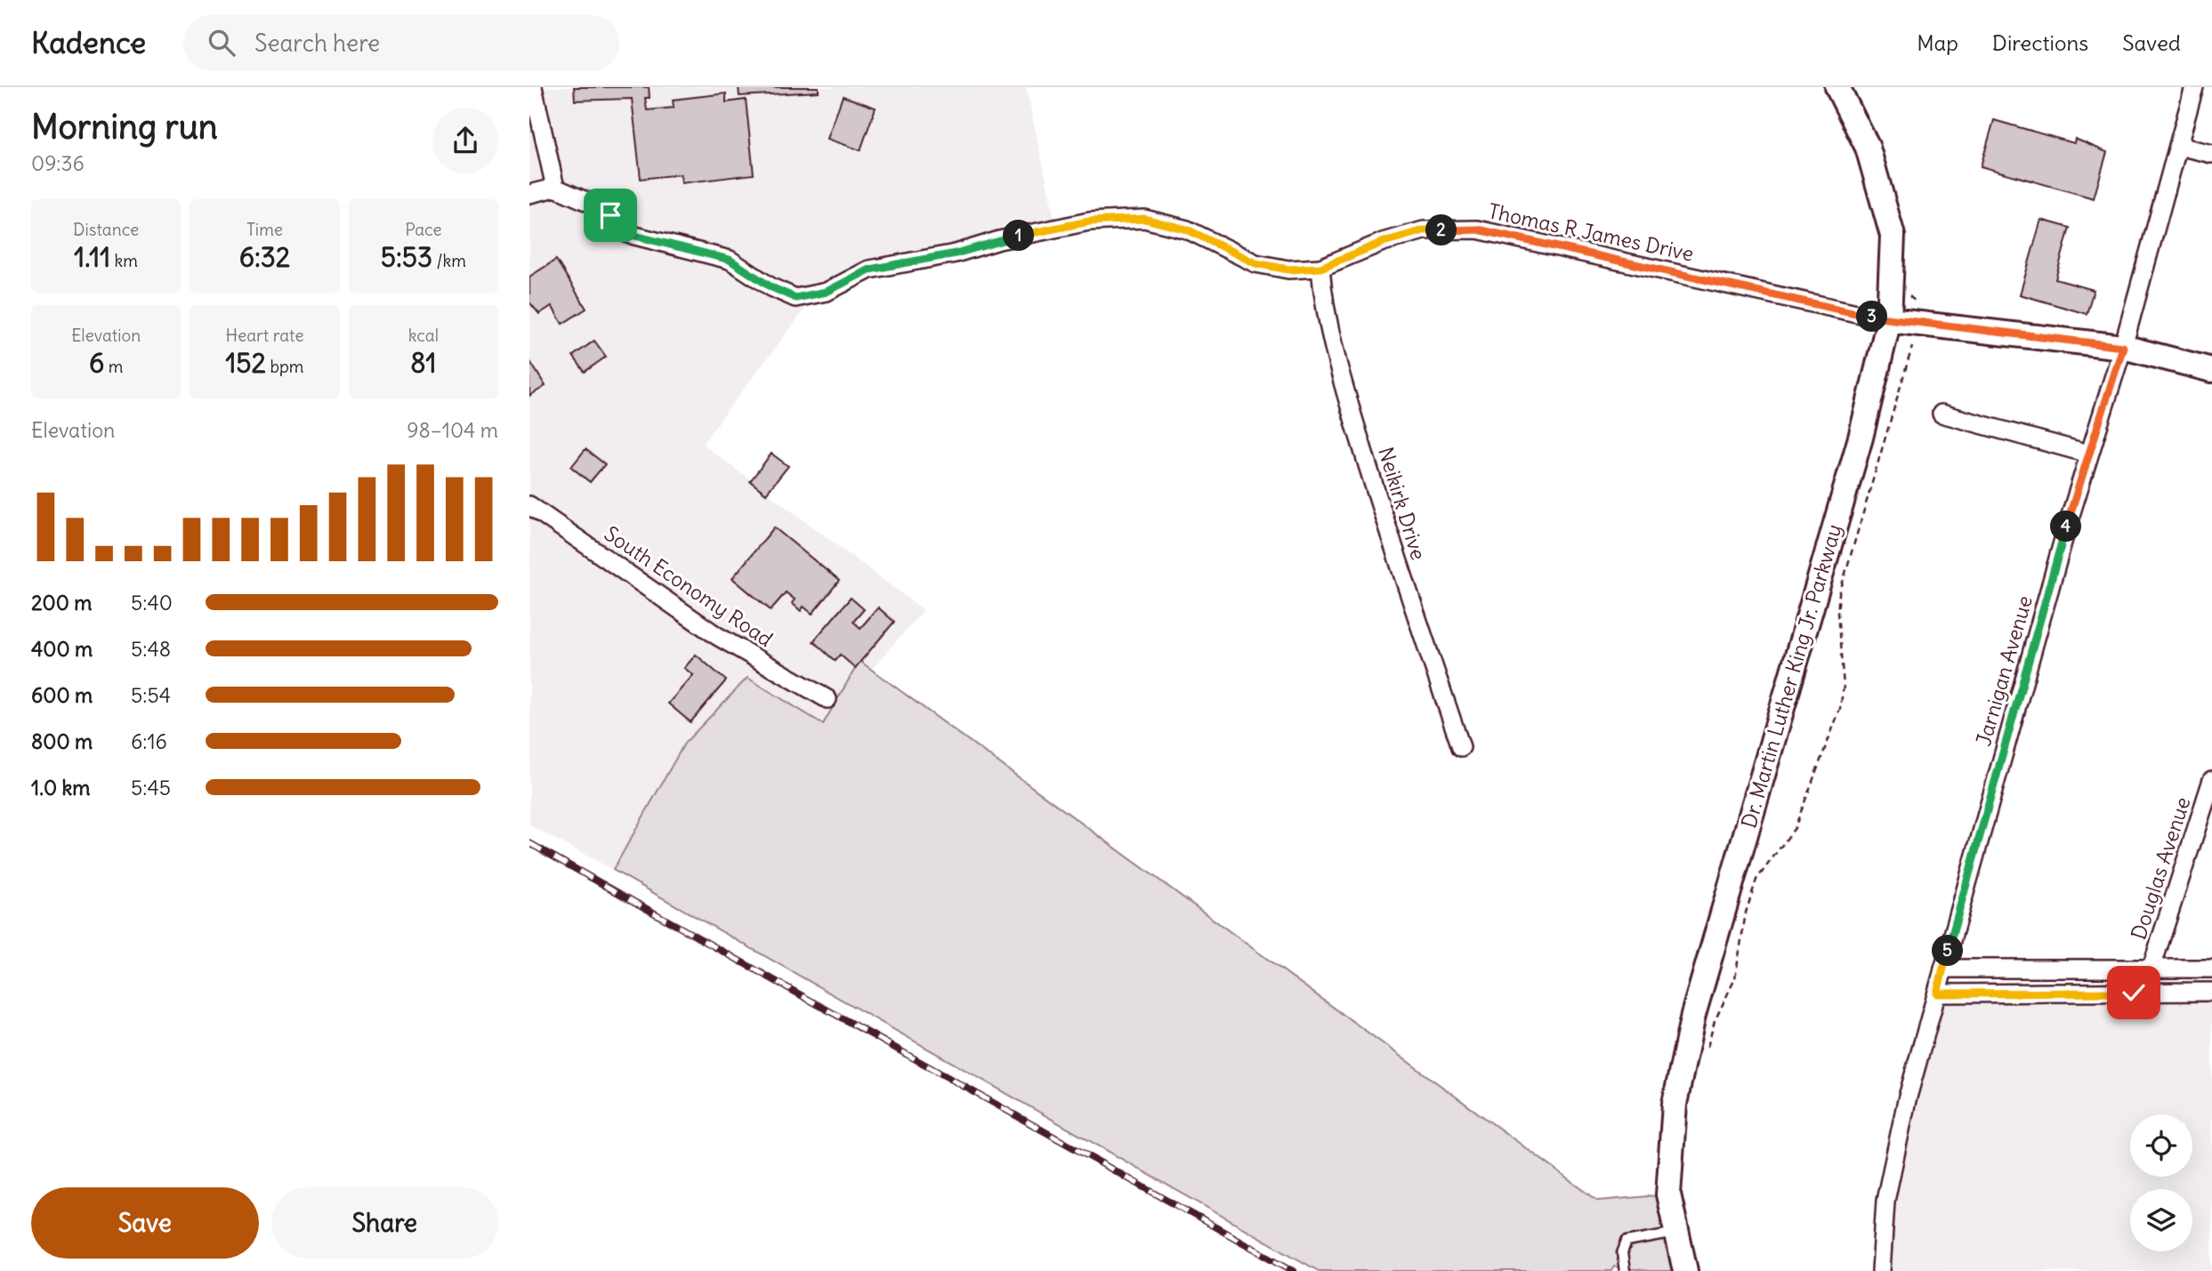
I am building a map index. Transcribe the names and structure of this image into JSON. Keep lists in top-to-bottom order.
{
  "streets": {
    "main road": ["Dr. Martin Luther King Jr. Parkway"],
    "street": [
      "Thomas R James Drive",
      "Neikirk Drive",
      "South Economy Road",
      "Jarnigan Avenue",
      "Douglas Avenue"
    ]
  },
  "crossings": [
    ["Thomas R James Drive", "Neikirk Drive"],
    ["Thomas R James Drive", "Dr. Martin Luther King Jr. Parkway"]
  ],
  "page": {
    "header": "Kadence",
    "search": "Search here",
    "nav": ["Map", "Directions", "Saved"],
    "heading": ["Morning run", "09:36"],
    "stats": [
      ["Distance", "1.11 km"],
      ["Time", "6:32"],
      ["Pace", "5:53 /km"],
      ["Elevation", "6 m"],
      ["Heart rate", "152 bpm"],
      ["kcal", "81"]
    ],
    "pins": [
      "2",
      "1",
      "3",
      "4",
      "5"
    ],
    "chart": ["Elevation", "98–104 m"],
    "list": [
      {
        "name": "200 m",
        "note": "5:40"
      },
      {
        "name": "400 m",
        "note": "5:48"
      },
      {
        "name": "600 m",
        "note": "5:54"
      },
      {
        "name": "800 m",
        "note": "6:16"
      },
      {
        "name": "1.0 km",
        "note": "5:45"
      }
    ],
    "buttons": ["Save", "Share"]
  }
}
